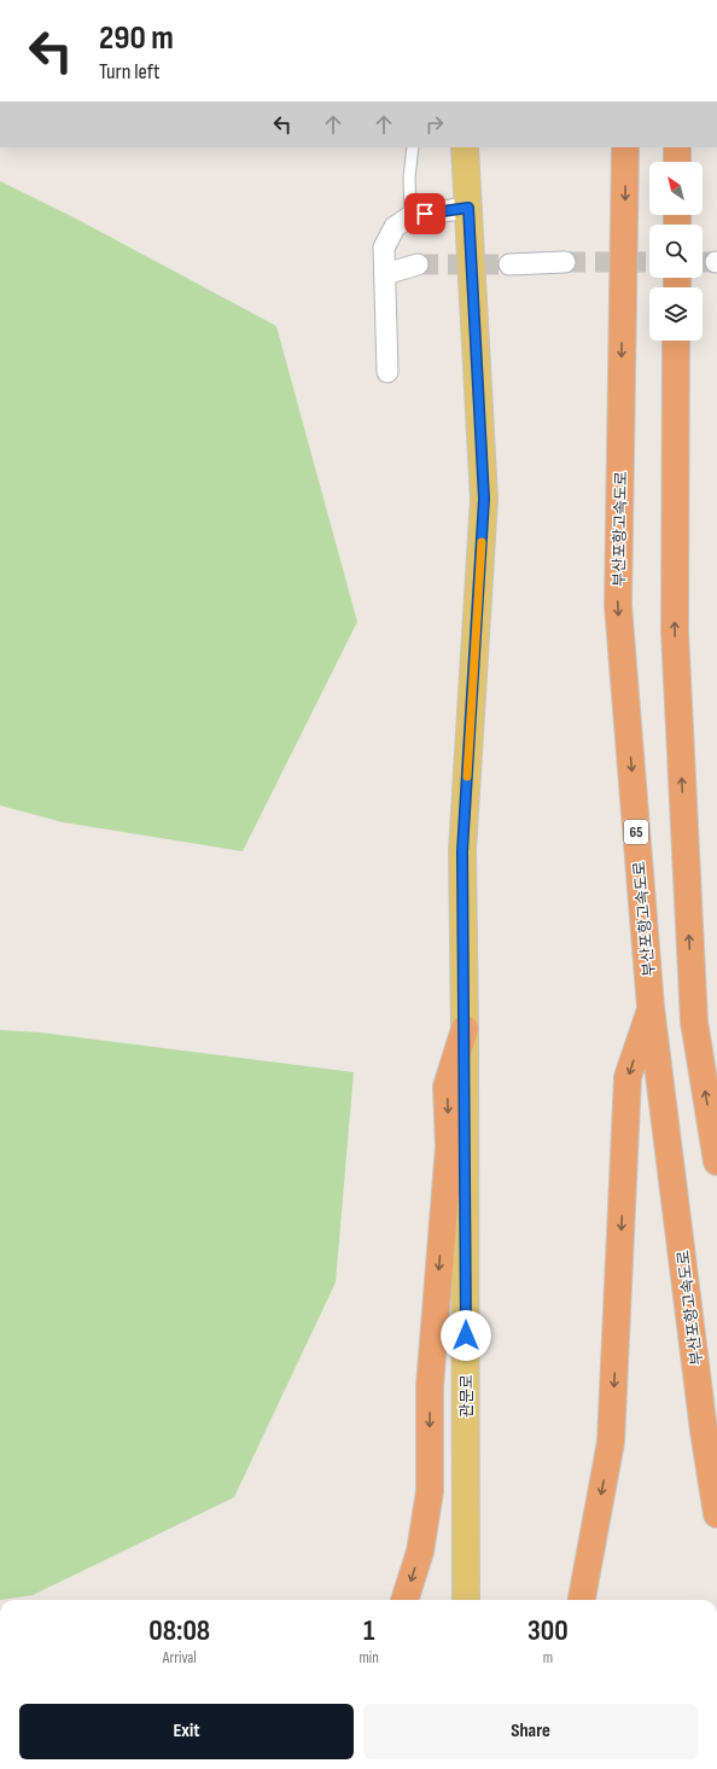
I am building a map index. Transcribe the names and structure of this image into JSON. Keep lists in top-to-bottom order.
{
  "streets": {
    "highway": ["부산포항고속도로", "65"],
    "main road": ["관문로"]
  },
  "north": "top left",
  "page": {
    "turn": ["290 m", "Turn left"],
    "eta": [
      "08:08",
      "Arrival",
      "1",
      "min",
      "300",
      "m"
    ],
    "buttons": ["Exit", "Share"]
  }
}
